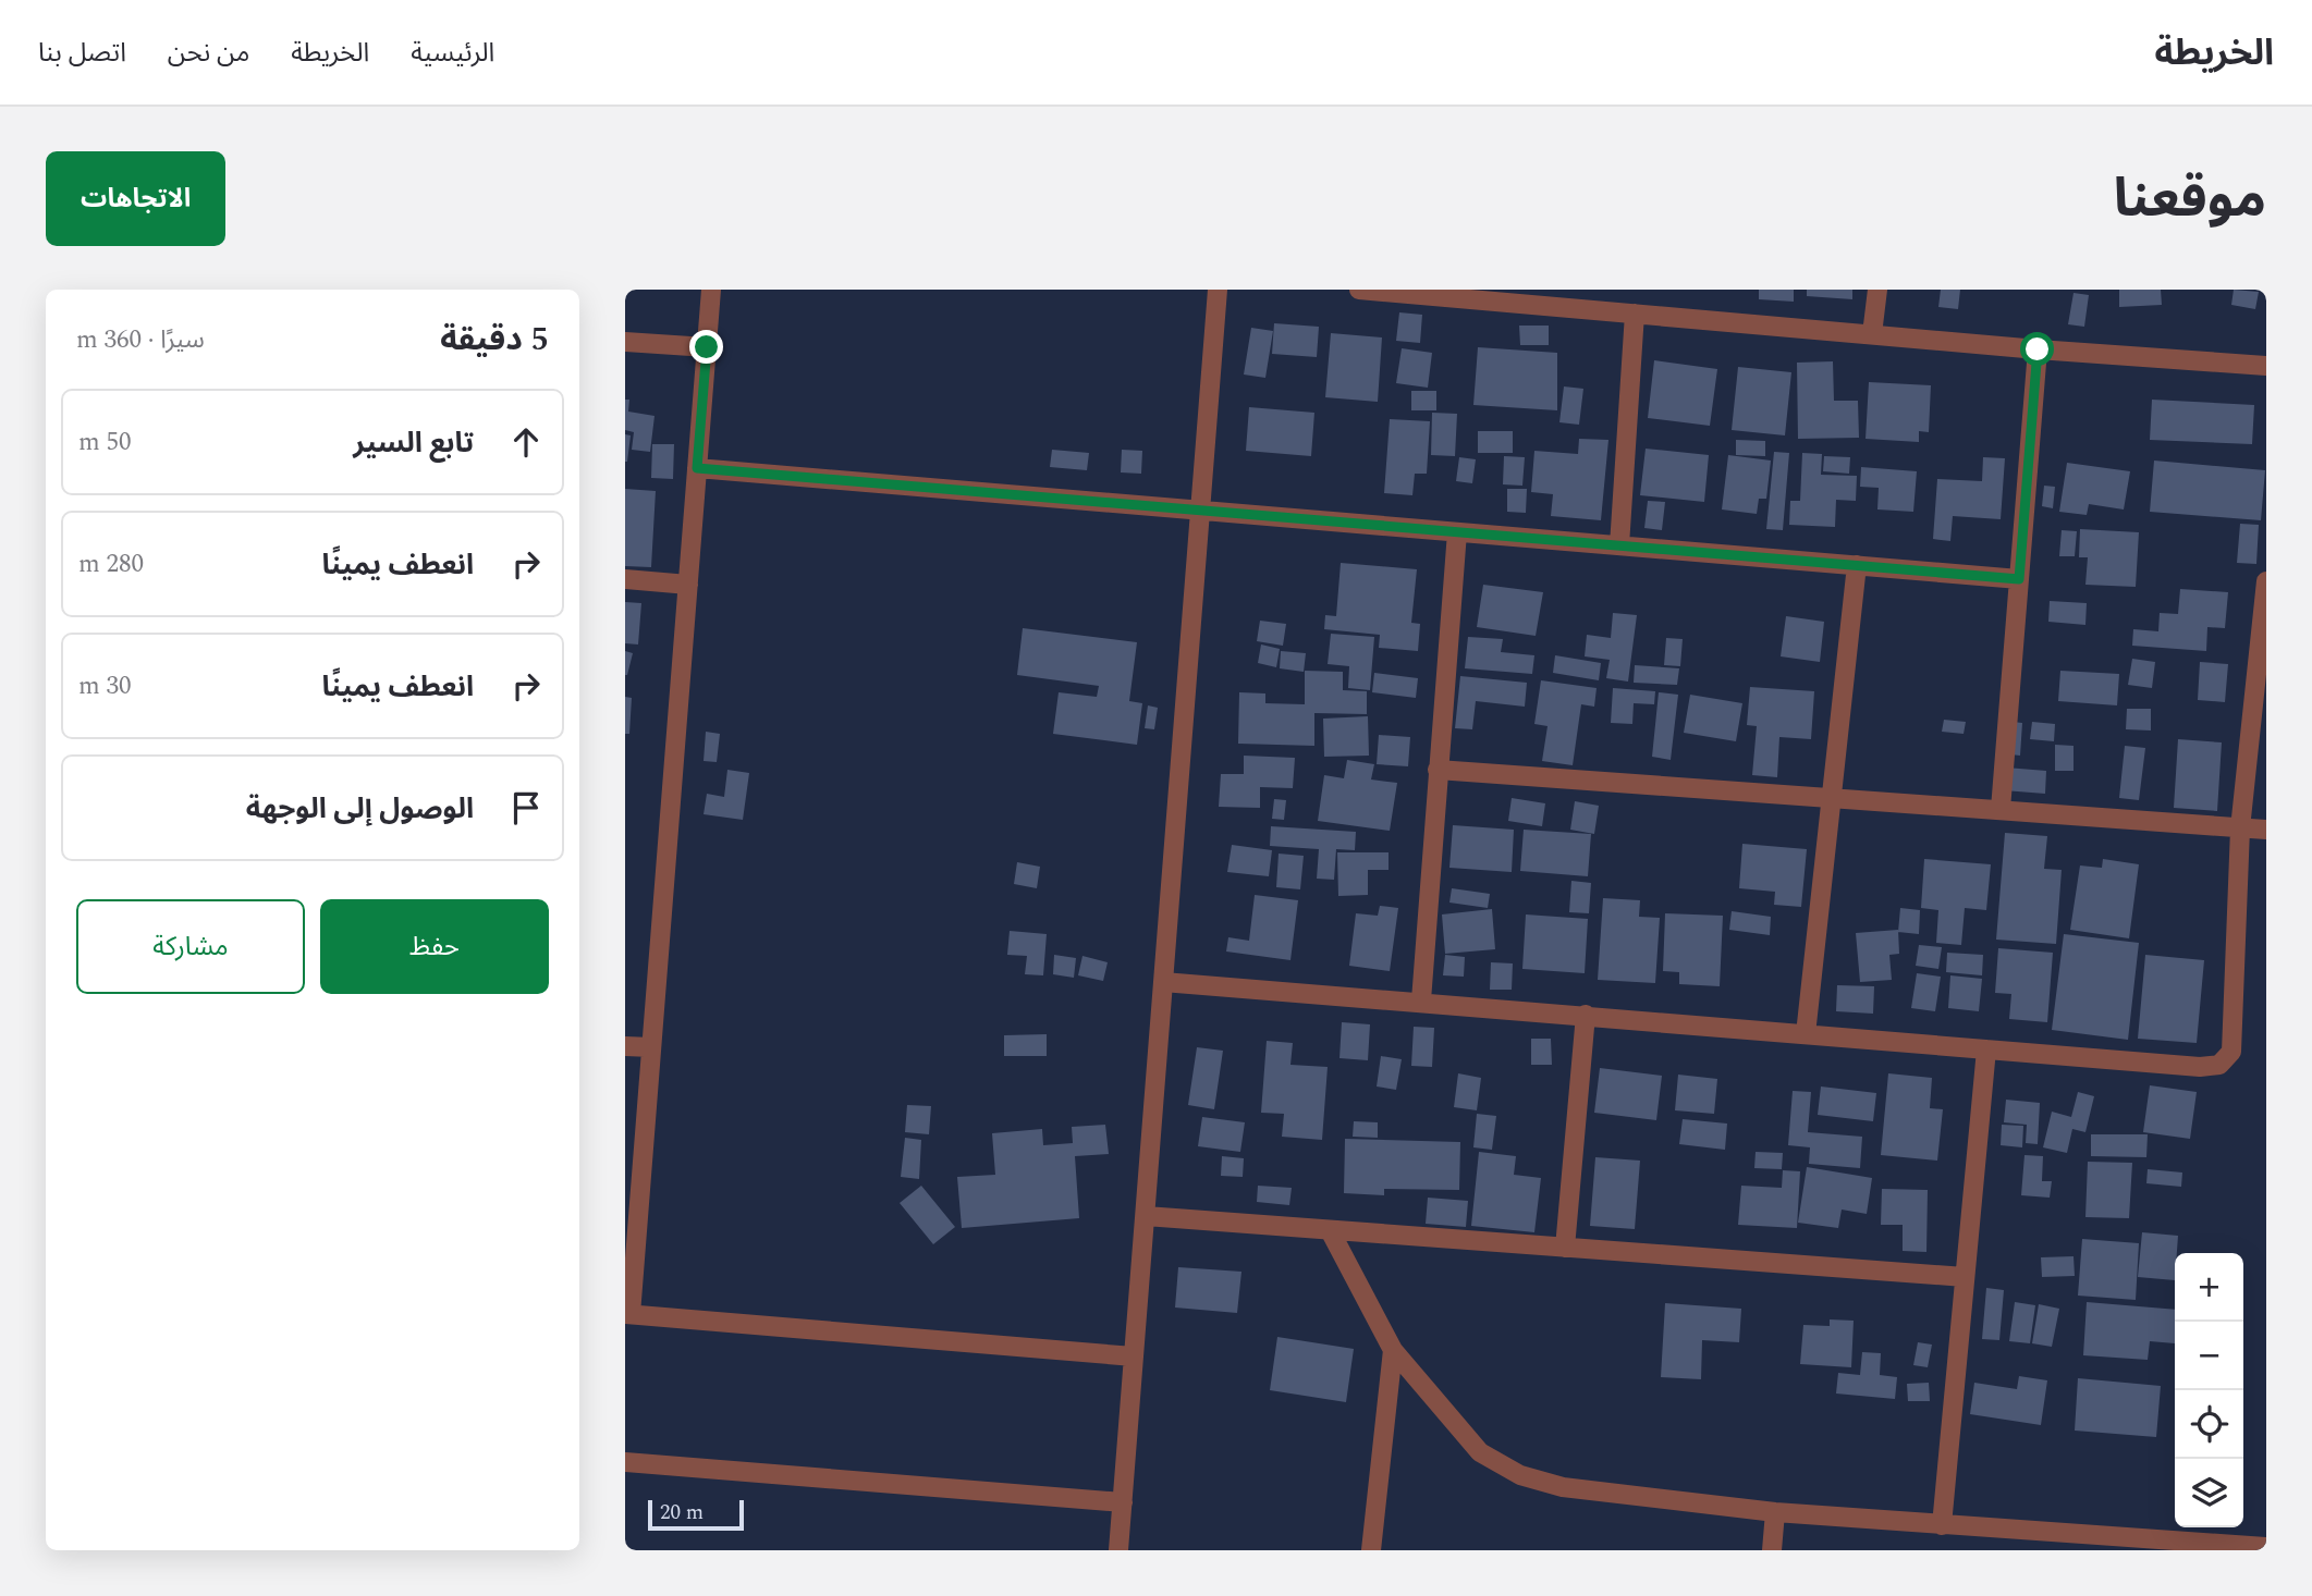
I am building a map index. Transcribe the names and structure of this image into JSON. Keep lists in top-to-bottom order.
{
  "scale_bar": "20 m",
  "page": {
    "header": "الخريطة",
    "nav": [
      "الرئيسية",
      "الخريطة",
      "من نحن",
      "اتصل بنا"
    ],
    "title": "موقعنا",
    "buttons": [
      "الاتجاهات",
      ["حفظ", "مشاركة"]
    ],
    "heading": ["5 دقيقة", "سيرًا · 360 m"],
    "list": [
      ["تابع السير", "50 m"],
      ["انعطف يمينًا", "280 m"],
      ["انعطف يمينًا", "30 m"],
      "الوصول إلى الوجهة"
    ],
    "map_buttons": ["+", "−"],
    "scale": "20 m"
  }
}
